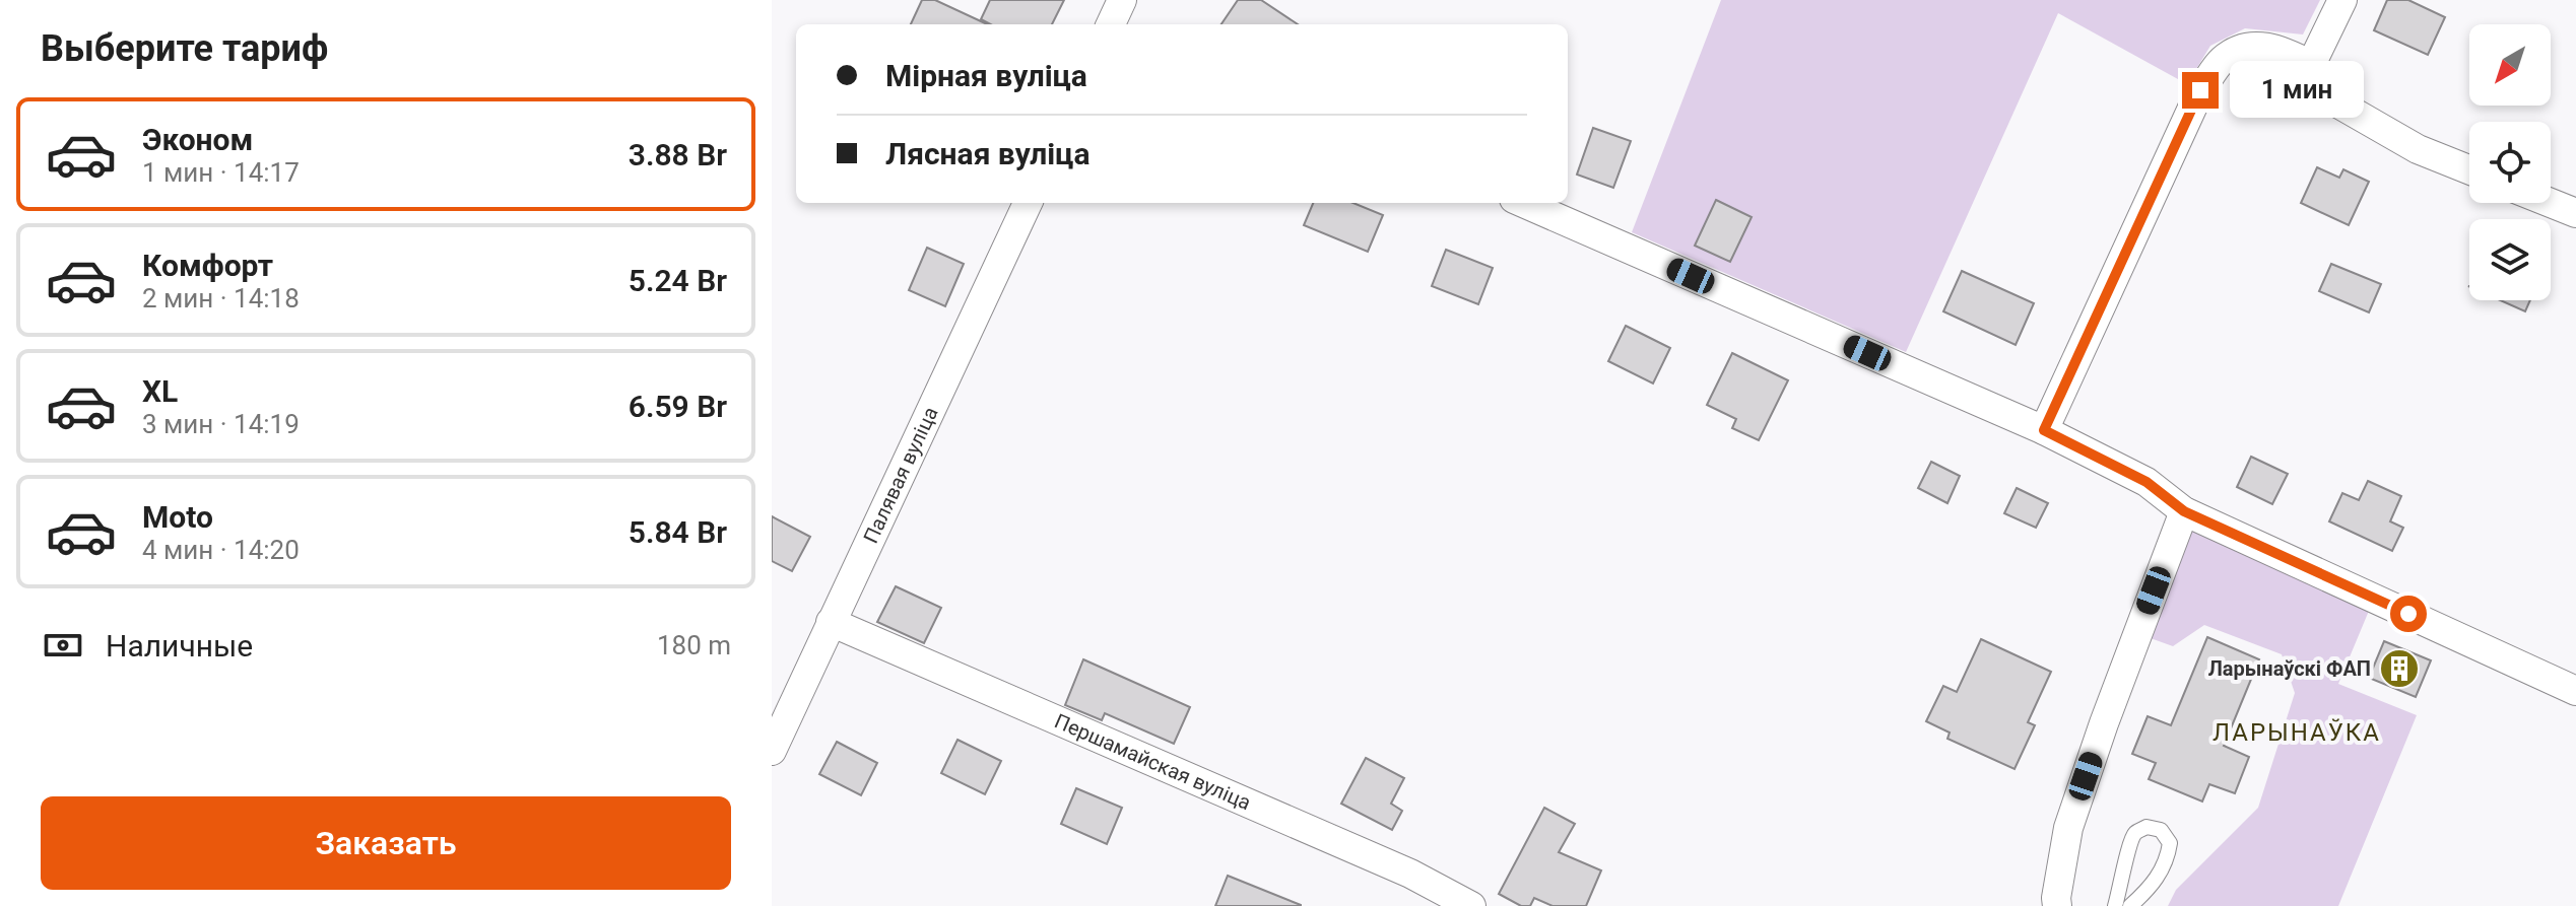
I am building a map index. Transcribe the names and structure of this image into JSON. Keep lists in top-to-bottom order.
{
  "streets": {
    "street": ["Палявая вуліца", "Першамайская вуліца"]
  },
  "crossings": [
    ["Палявая вуліца", "Першамайская вуліца"]
  ],
  "districts": ["ЛАРЫНАЎКА"],
  "places": {
    "building": ["Ларынаўскі ФАП"]
  },
  "north": "bottom left",
  "page": {
    "heading": "Выберите тариф",
    "banner": ["Мірная вуліца", "Лясная вуліца"],
    "bubble": "1 мин",
    "list": [
      {
        "name": "Эконом",
        "note": "1 мин · 14:17",
        "value": "3.88 Br"
      },
      {
        "name": "Комфорт",
        "note": "2 мин · 14:18",
        "value": "5.24 Br"
      },
      {
        "name": "XL",
        "note": "3 мин · 14:19",
        "value": "6.59 Br"
      },
      {
        "name": "Moto",
        "note": "4 мин · 14:20",
        "value": "5.84 Br"
      }
    ],
    "pay": ["Наличные", "180 m"],
    "buttons": "Заказать"
  }
}
